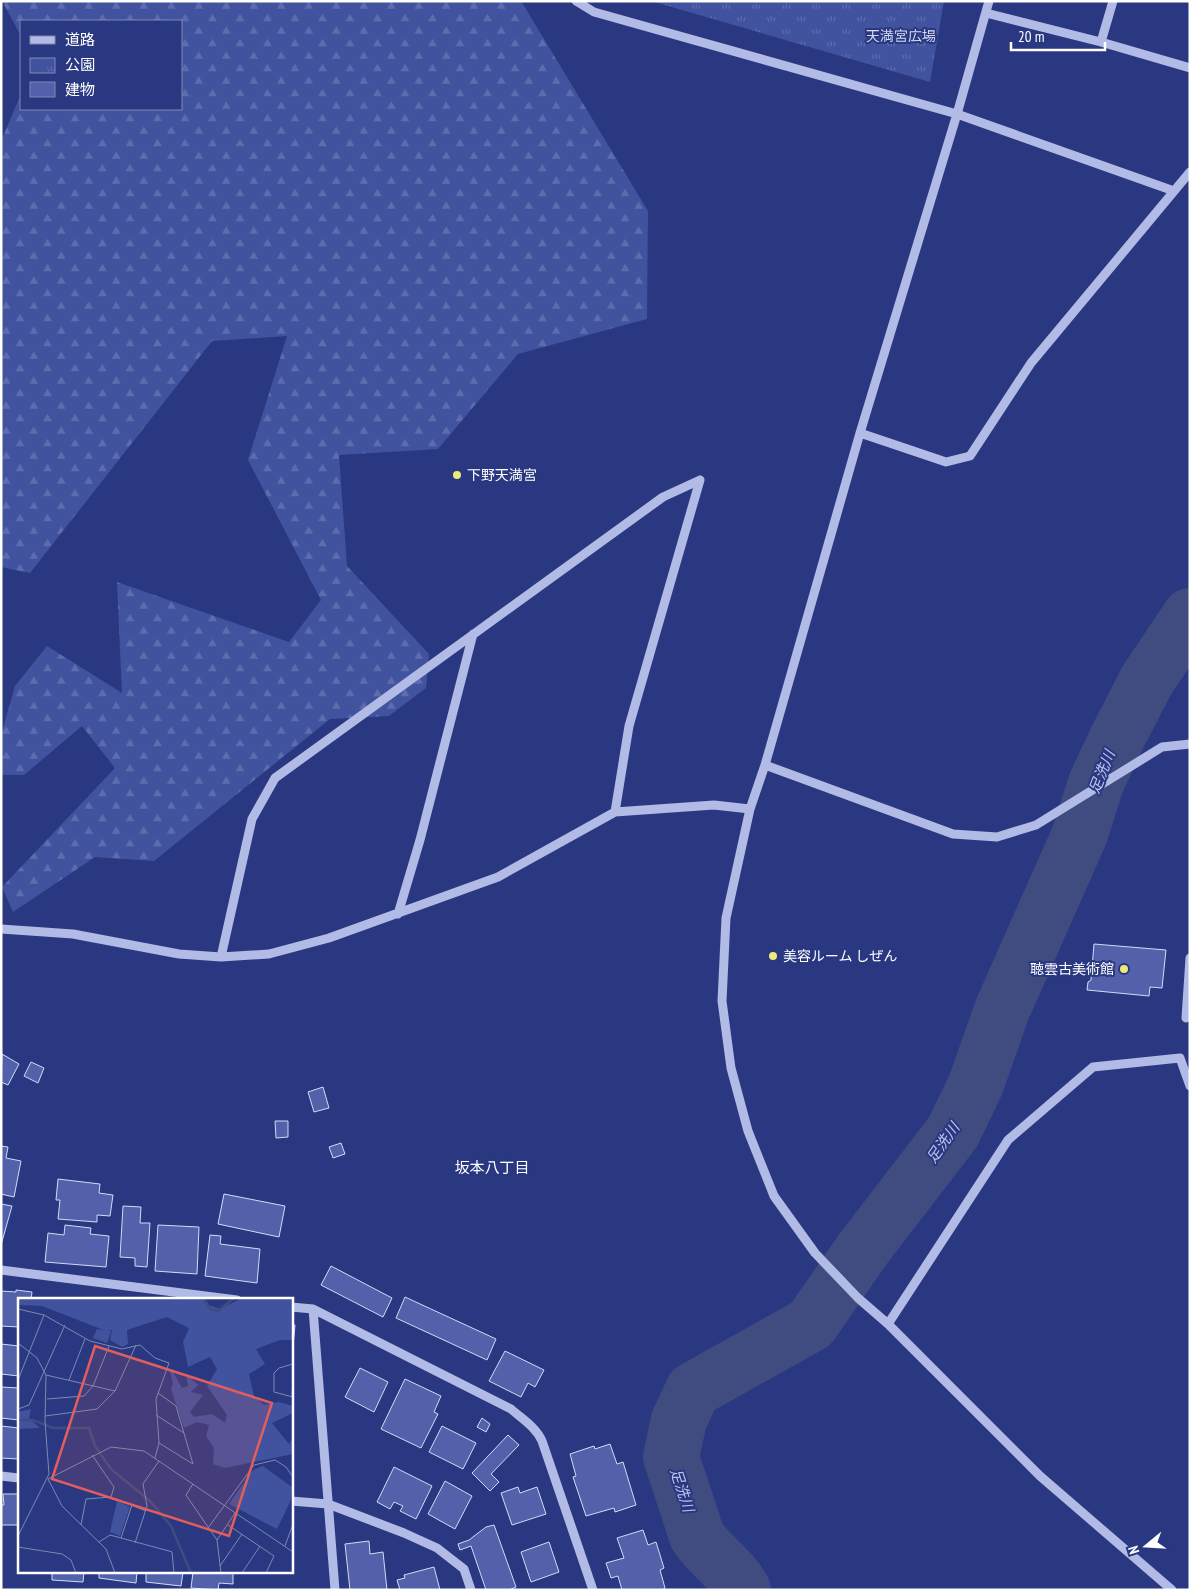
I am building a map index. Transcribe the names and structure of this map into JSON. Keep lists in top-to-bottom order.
{
  "districts": ["坂本八丁目"],
  "water": ["足洗川"],
  "parks": ["天満宮広場"],
  "places": ["下野天満宮", "美容ルーム しぜん", "聴雲古美術館"],
  "legend": ["道路", "公園", "建物"],
  "scale_bar": "20 m",
  "north": "left"
}
